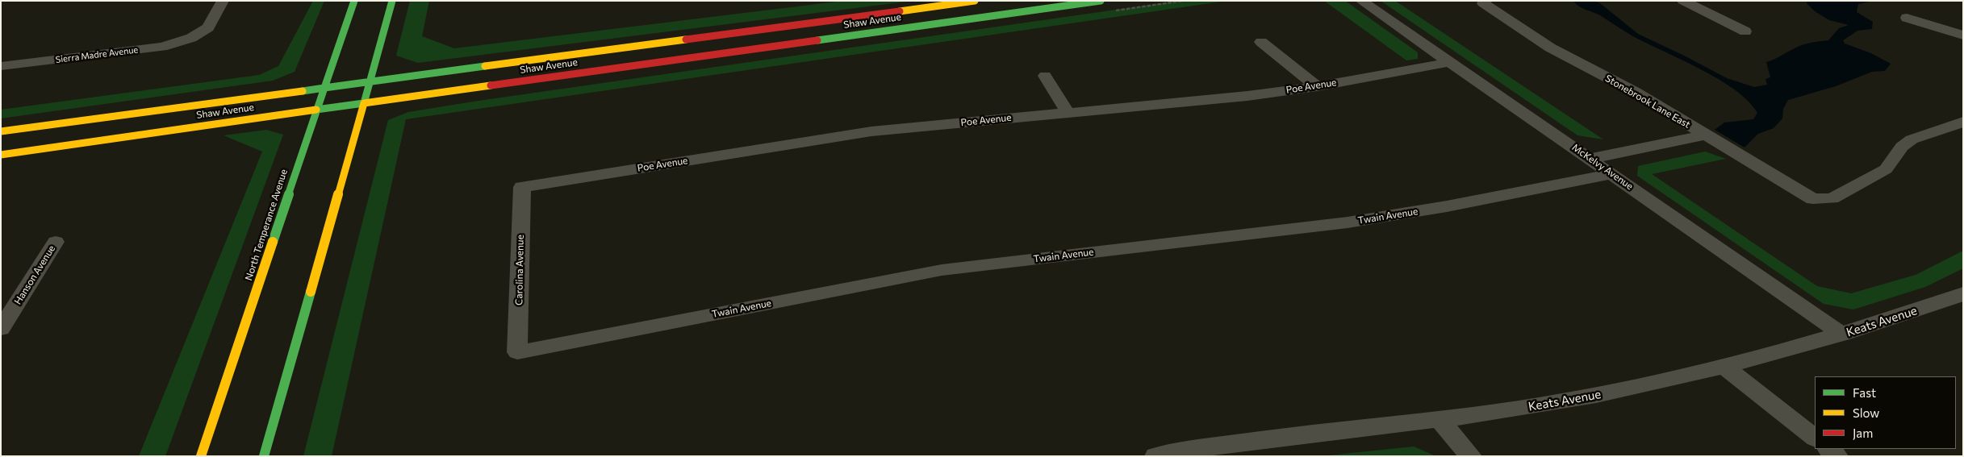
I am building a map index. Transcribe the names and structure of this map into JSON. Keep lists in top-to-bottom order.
{
  "streets": {
    "main road": ["Shaw Avenue", "North Temperance Avenue"],
    "street": [
      "Sierra Madre Avenue",
      "Poe Avenue",
      "Stonebrook Lane East",
      "McKelvy Avenue",
      "Twain Avenue",
      "Carolina Avenue",
      "Hanson Avenue",
      "Keats Avenue"
    ]
  },
  "crossings": [
    ["Shaw Avenue", "North Temperance Avenue"],
    ["Poe Avenue", "McKelvy Avenue"],
    ["Poe Avenue", "Carolina Avenue"],
    ["McKelvy Avenue", "Twain Avenue"],
    ["McKelvy Avenue", "Keats Avenue"],
    ["Twain Avenue", "Carolina Avenue"]
  ],
  "legend": ["Fast", "Slow", "Jam"]
}
